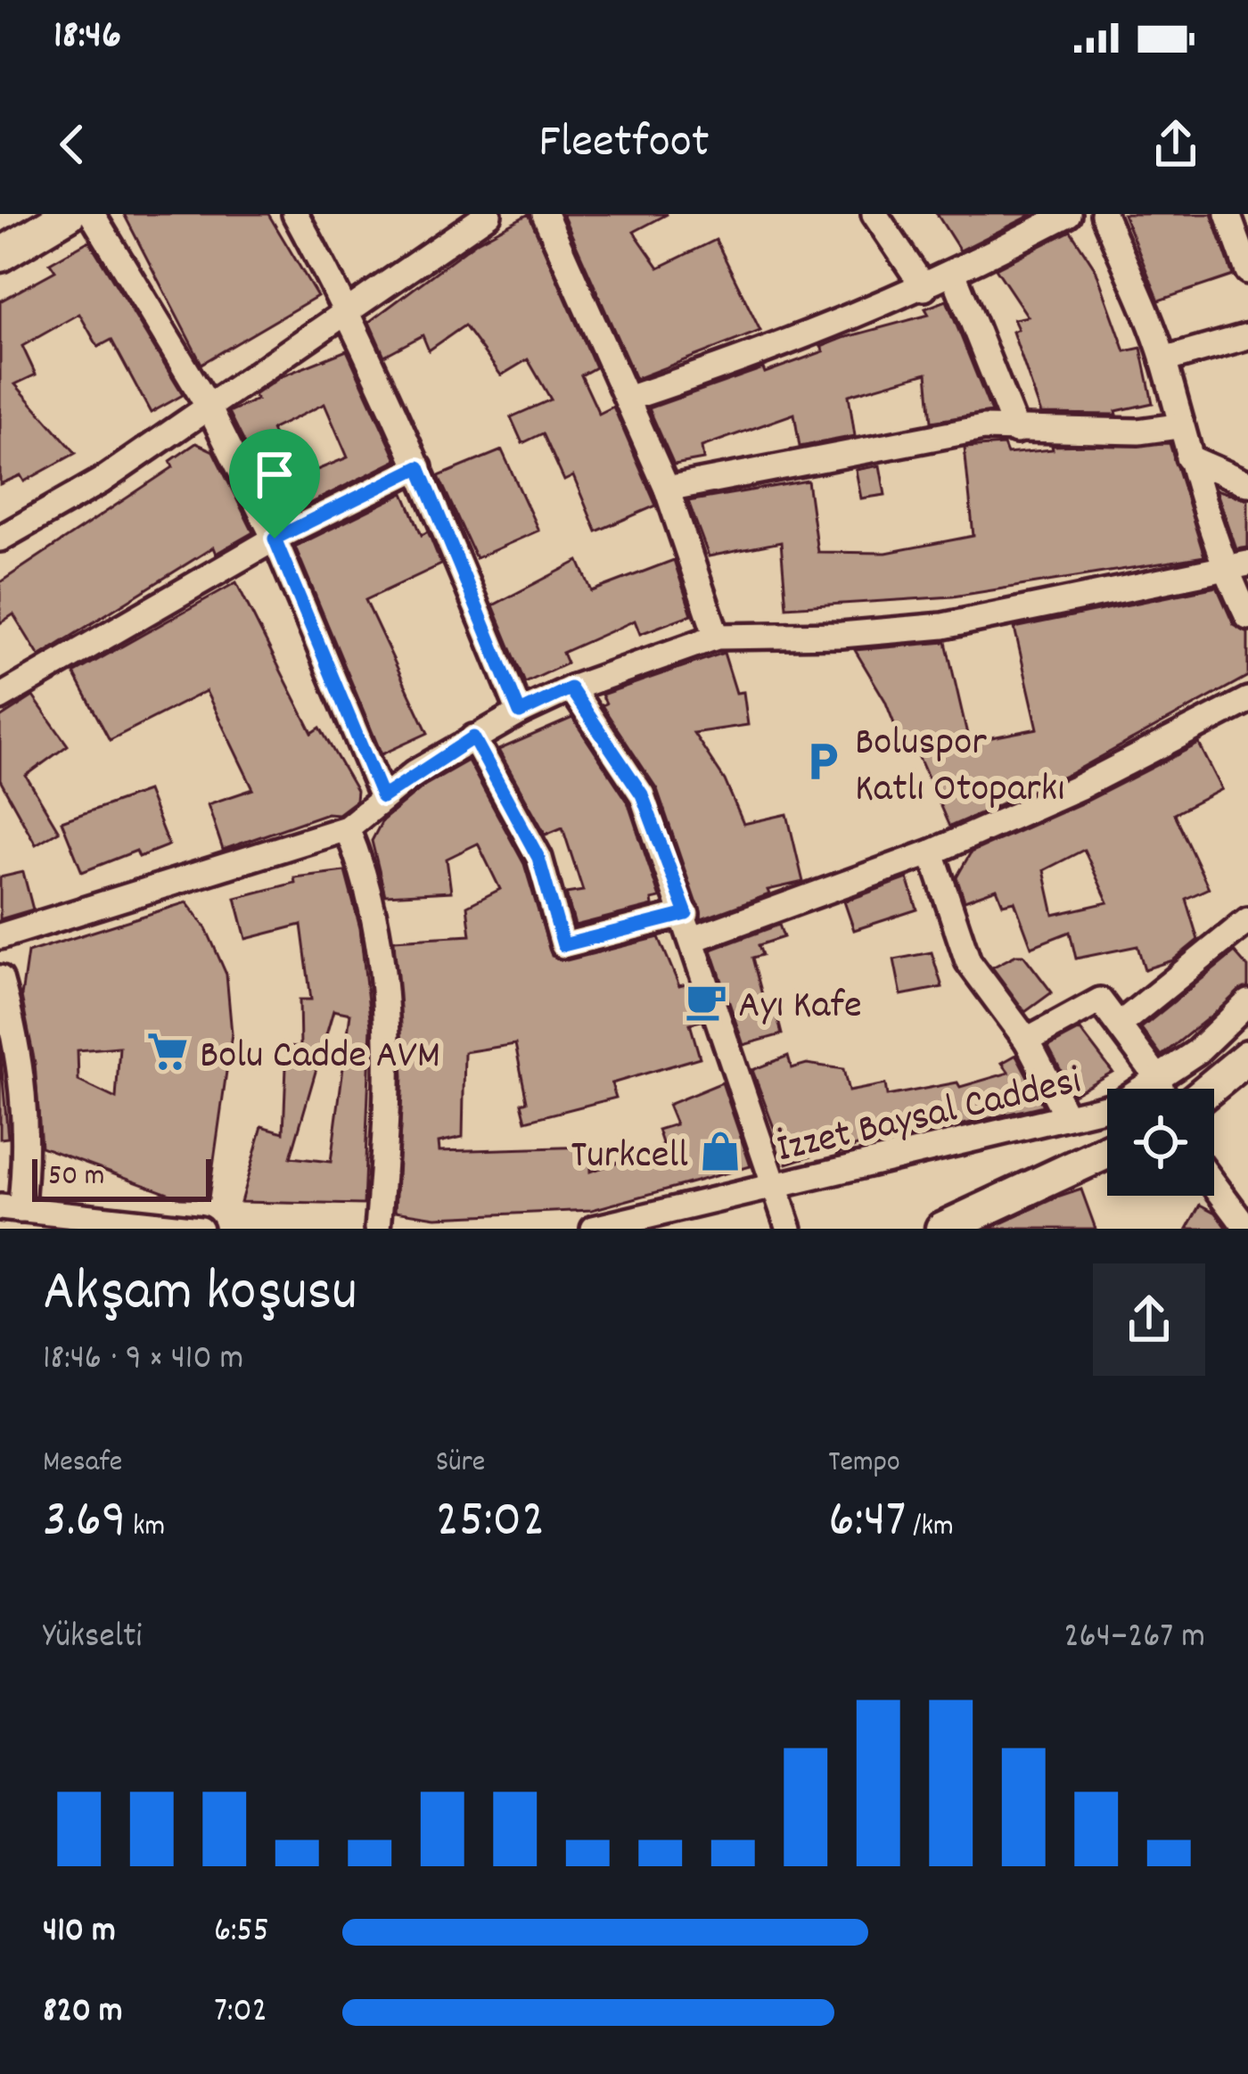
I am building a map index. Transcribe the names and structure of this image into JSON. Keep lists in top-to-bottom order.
{
  "streets": {
    "street": ["İzzet Baysal Caddesi"]
  },
  "places": {
    "parking": ["Boluspor Katlı Otoparkı"],
    "cafe": ["Ayı Kafe"],
    "supermarket": ["Bolu Cadde AVM"],
    "shop": ["Turkcell"]
  },
  "scale_bar": "50 m",
  "page": {
    "status": "18:46",
    "header": "Fleetfoot",
    "scale": "50 m",
    "heading": ["Akşam koşusu", "18:46 · 9 × 410 m"],
    "stats": [
      ["Mesafe", "3.69 km"],
      ["Süre", "25:02"],
      ["Tempo", "6:47 /km"]
    ],
    "chart": ["Yükselti", "264–267 m"],
    "list": [
      {
        "name": "410 m",
        "note": "6:55"
      },
      {
        "name": "820 m",
        "note": "7:02"
      }
    ]
  }
}
